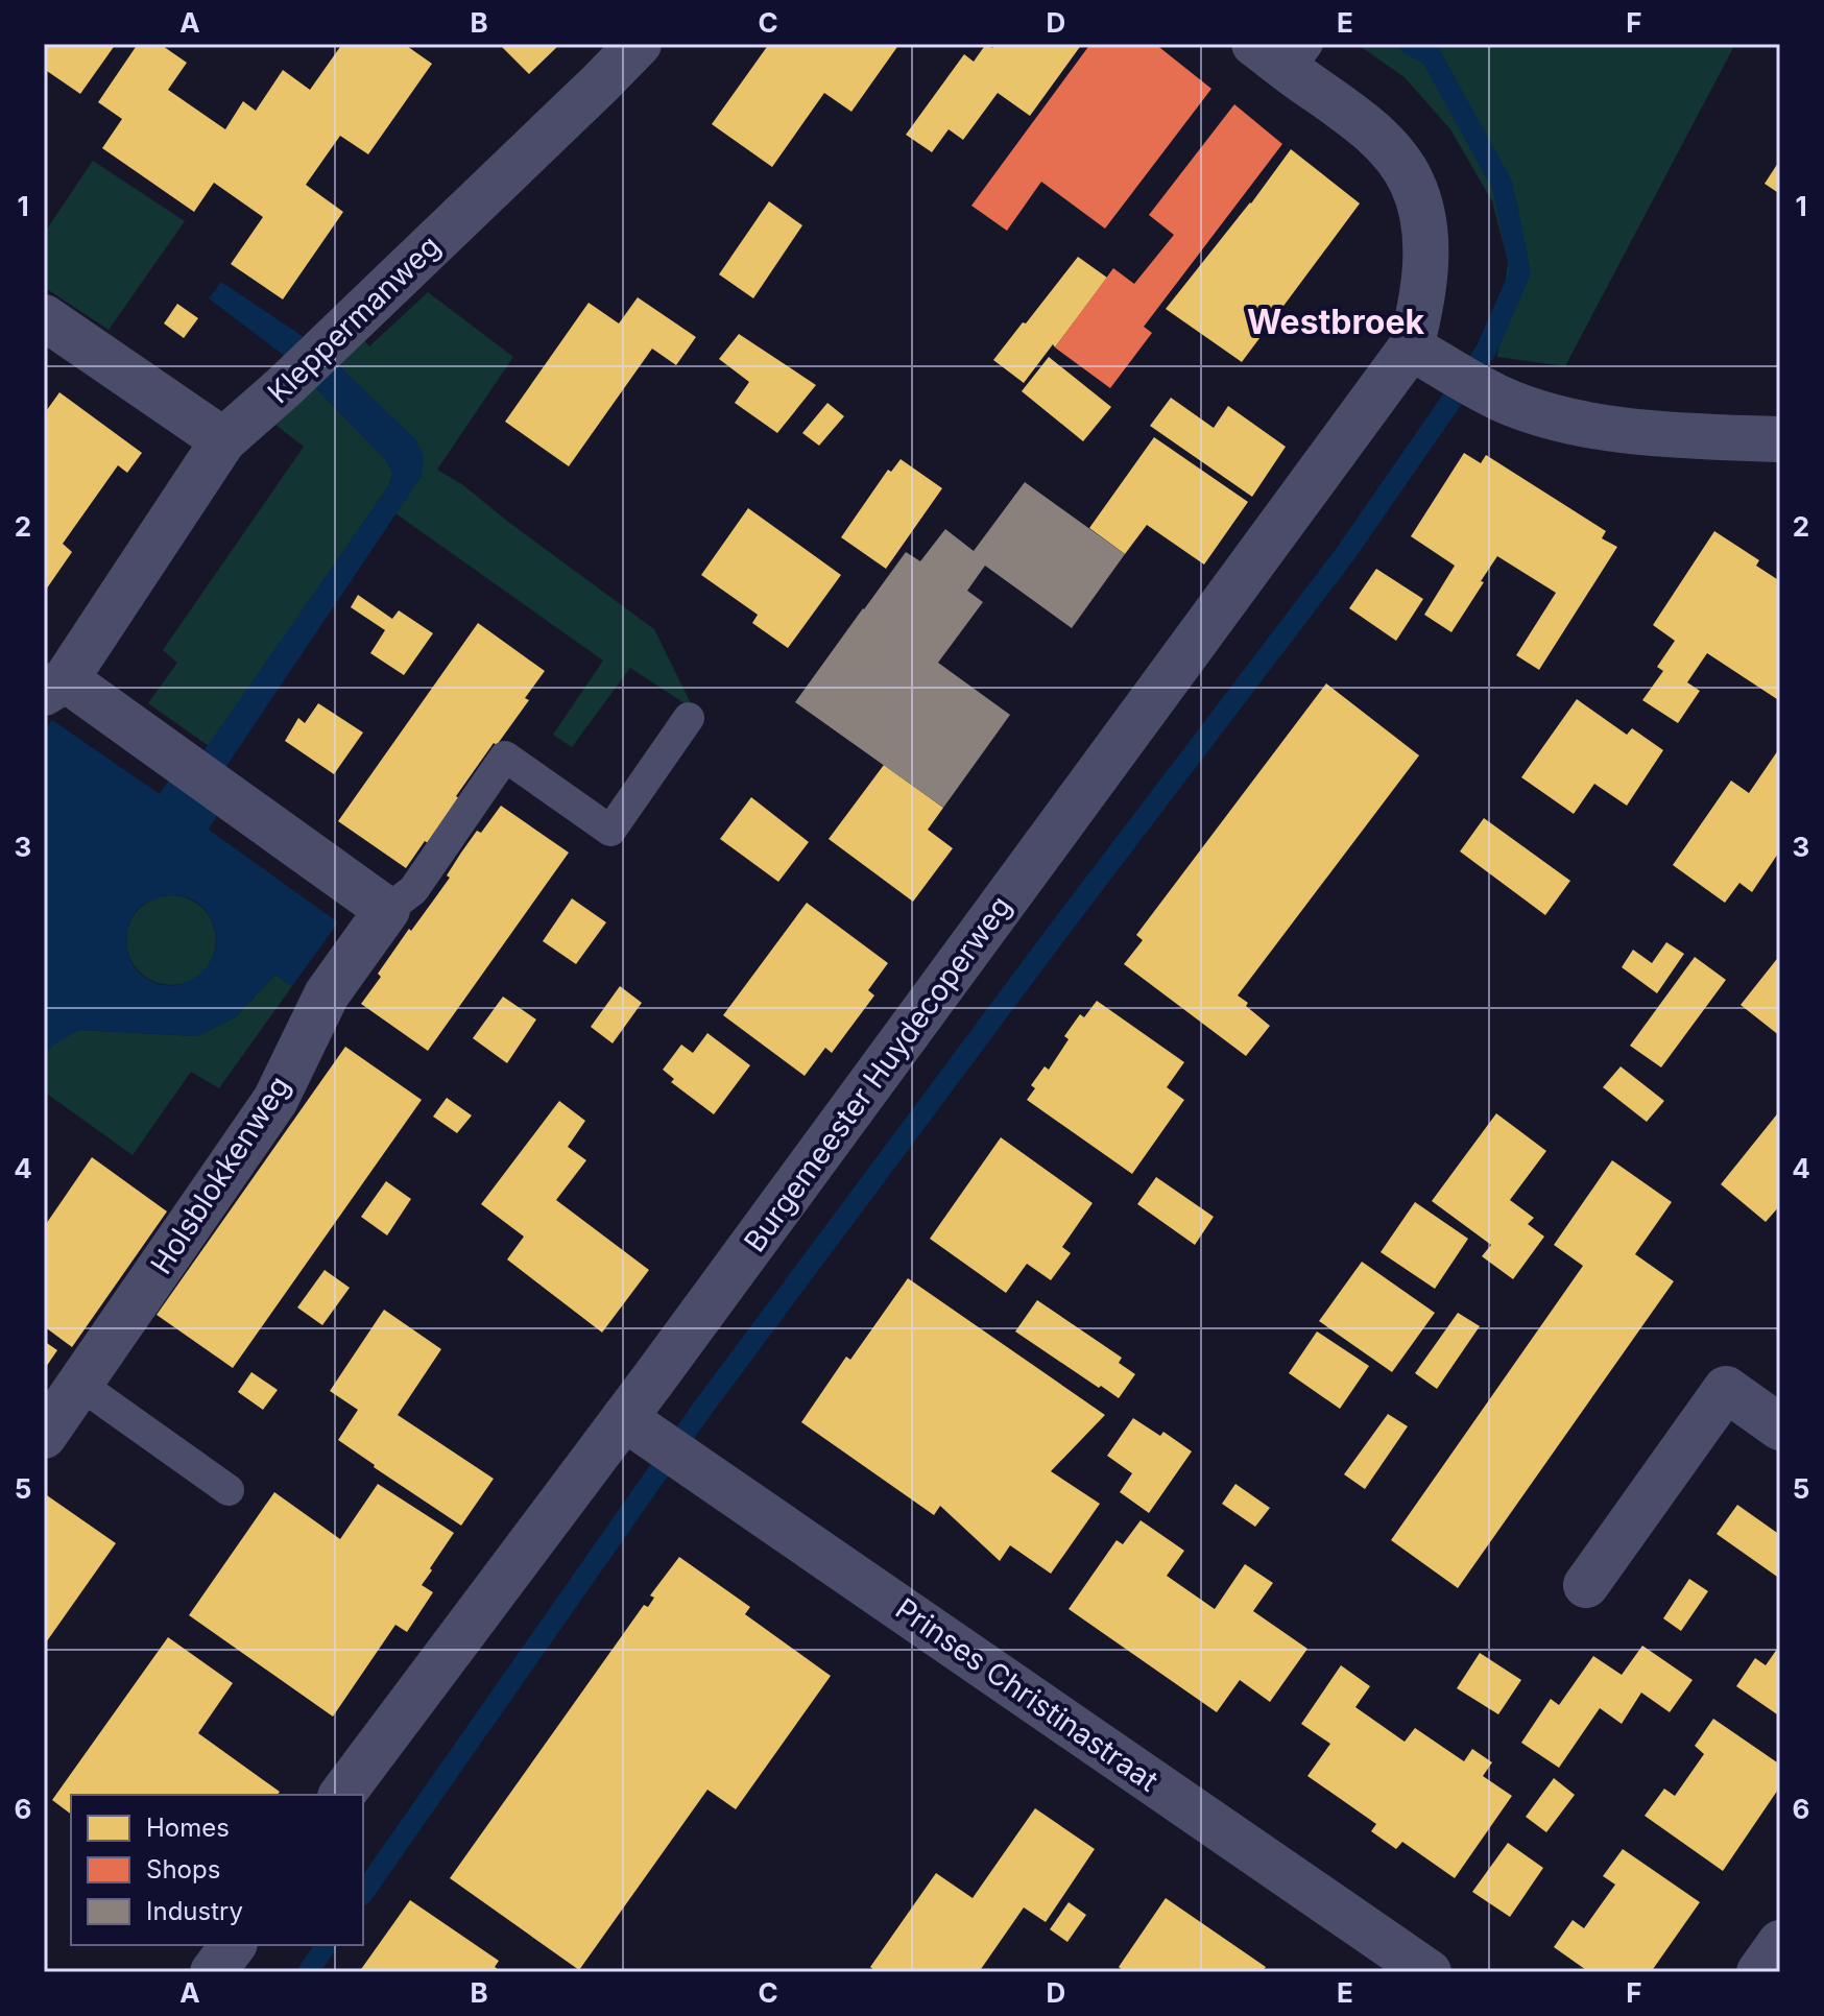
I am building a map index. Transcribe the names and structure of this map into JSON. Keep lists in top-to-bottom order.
{
  "streets": {
    "street": [
      "Kleppermanweg",
      "Burgemeester Huydecoperweg",
      "Holsblokkenweg",
      "Prinses Christinastraat"
    ]
  },
  "crossings": [
    ["Burgemeester Huydecoperweg", "Prinses Christinastraat"]
  ],
  "districts": ["Westbroek"],
  "legend": ["Homes", "Shops", "Industry"],
  "grid": {
    "columns": [
      "A",
      "B",
      "C",
      "D",
      "E",
      "F"
    ],
    "rows": [
      "1",
      "2",
      "3",
      "4",
      "5",
      "6"
    ]
  }
}
